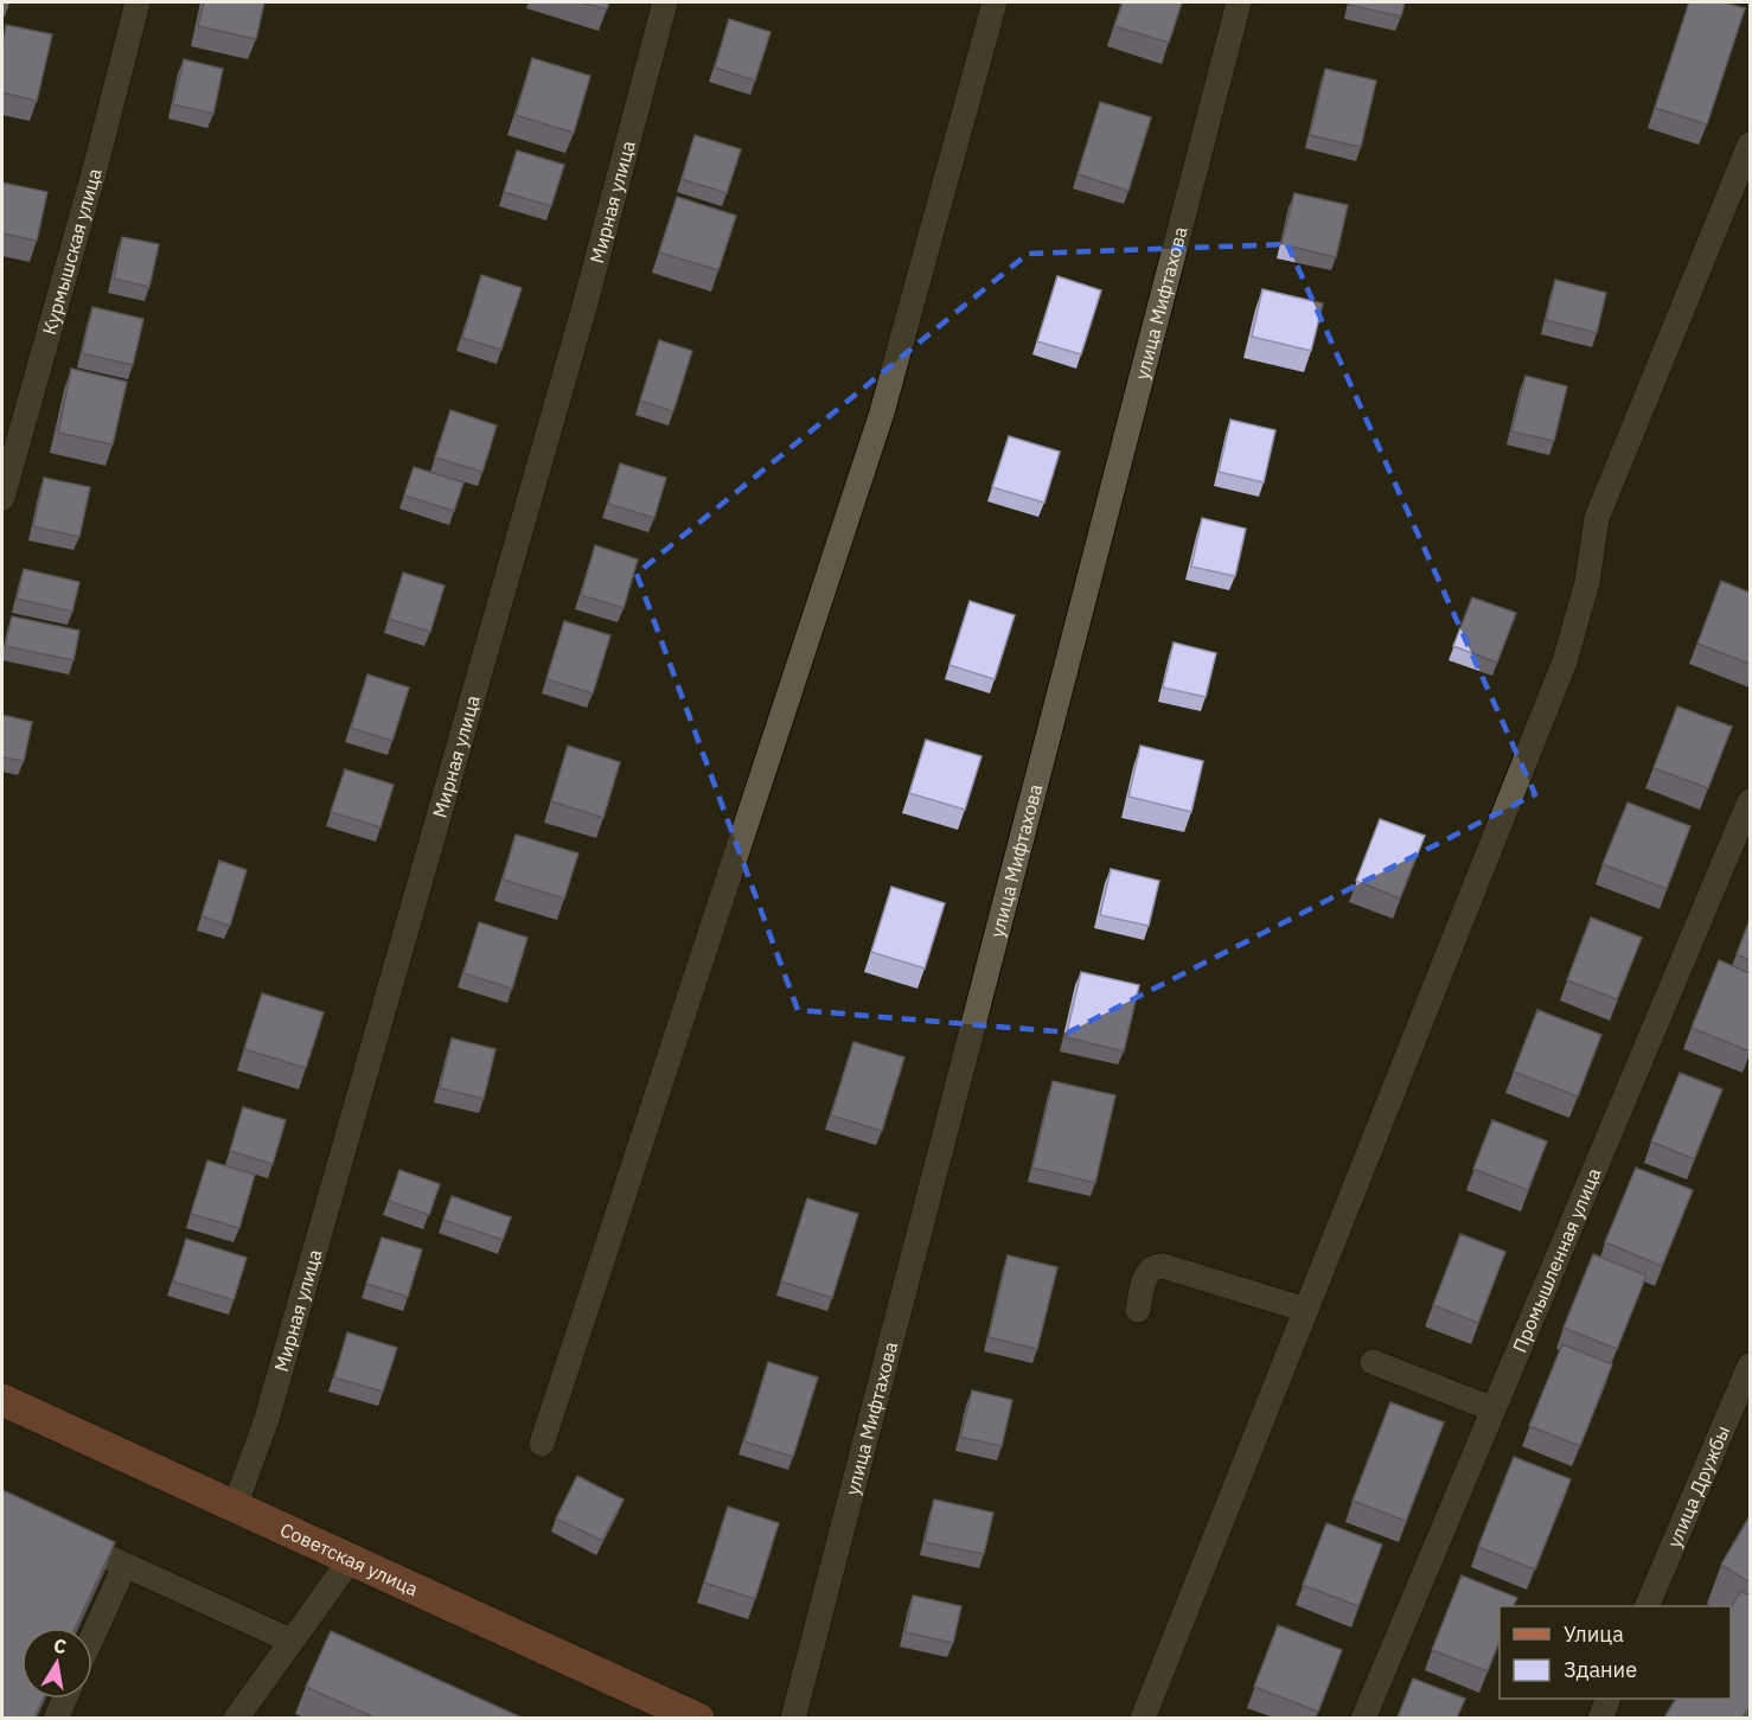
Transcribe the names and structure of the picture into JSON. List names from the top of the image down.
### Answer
{
  "streets": {
    "main road": ["Советская улица"],
    "street": [
      "Мирная улица",
      "Курмышская улица",
      "улица Мифтахова",
      "Промышленная улица",
      "улица Дружбы"
    ]
  },
  "crossings": [
    ["Мирная улица", "Советская улица"]
  ],
  "legend": ["Улица", "Здание"],
  "north": "top"
}
